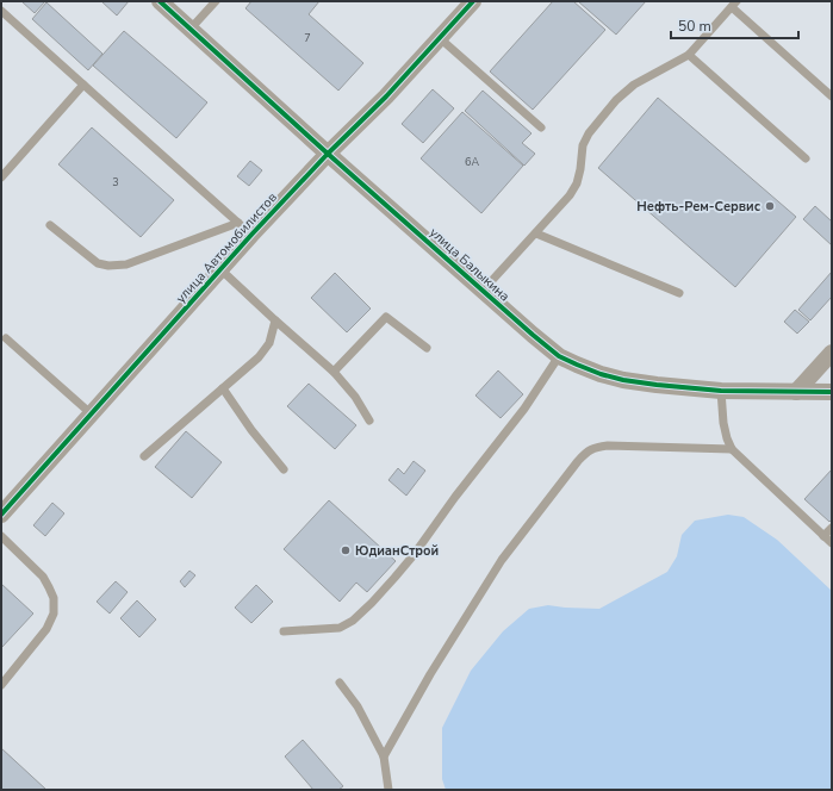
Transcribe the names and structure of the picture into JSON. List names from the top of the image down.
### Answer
{
  "streets": {
    "street": ["улица Автомобилистов", "улица Балыкина"]
  },
  "crossings": [
    ["улица Автомобилистов", "улица Балыкина"]
  ],
  "places": ["Нефть-Рем-Сервис", "ЮдианСтрой"],
  "house_numbers": ["7", "6А", "3"],
  "scale_bar": "50 m"
}
